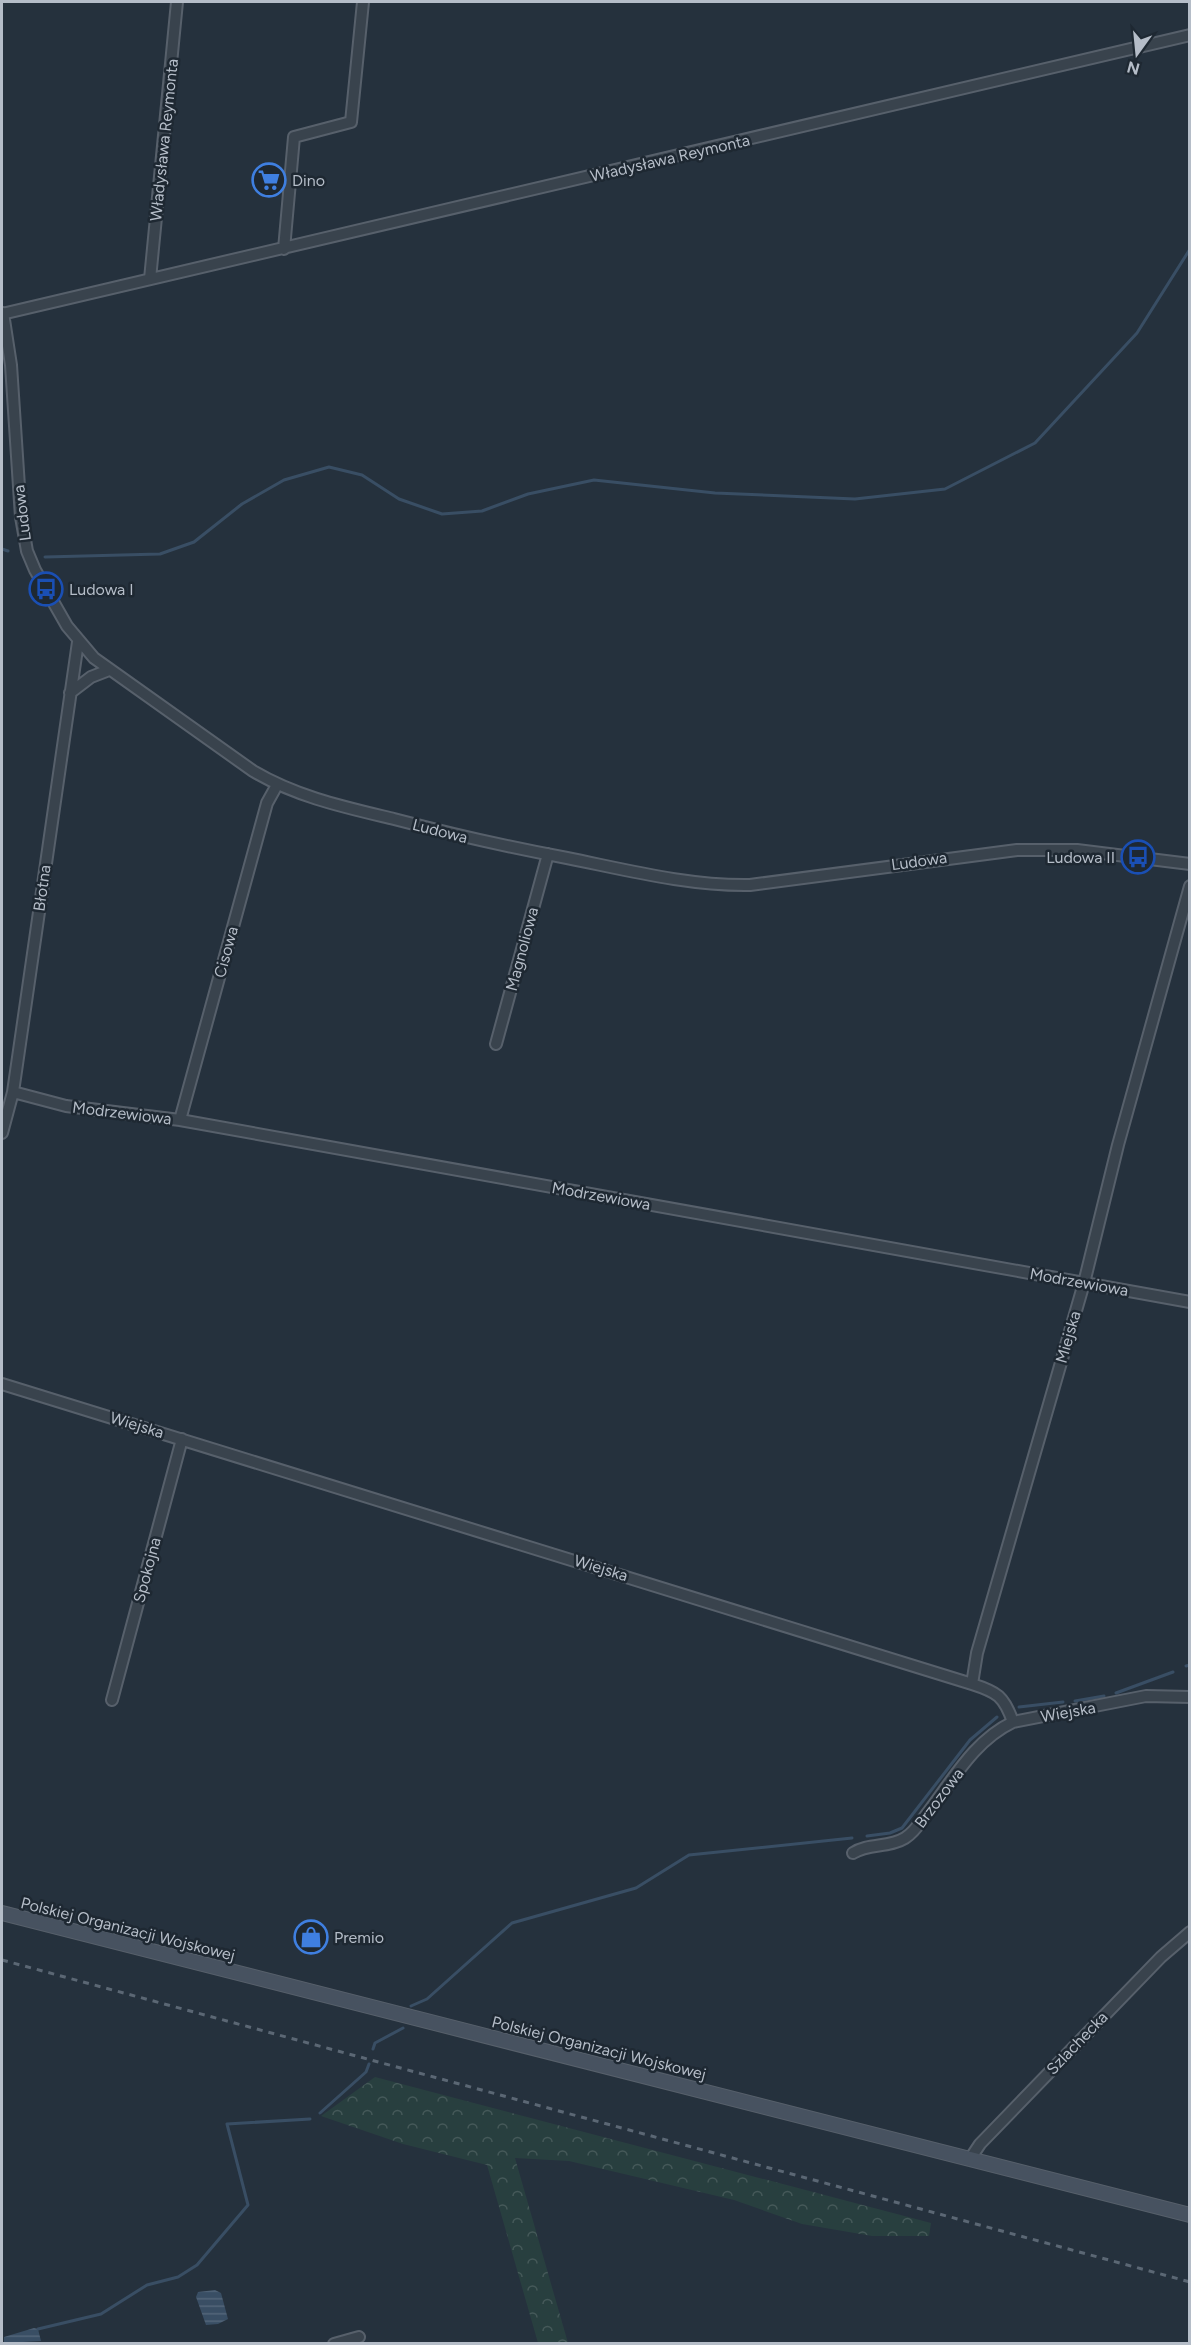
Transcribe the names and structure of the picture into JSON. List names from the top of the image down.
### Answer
{
  "streets": {
    "main road": ["Polskiej Organizacji Wojskowej"],
    "street": [
      "Władysława Reymonta",
      "Ludowa",
      "Błotna",
      "Magnoliowa",
      "Cisowa",
      "Modrzewiowa",
      "Miejska",
      "Wiejska",
      "Spokojna",
      "Brzozowa",
      "Szlachecka"
    ]
  },
  "crossings": [
    ["Władysława Reymonta", "Ludowa"],
    ["Ludowa", "Błotna"],
    ["Ludowa", "Magnoliowa"],
    ["Ludowa", "Cisowa"],
    ["Błotna", "Modrzewiowa"],
    ["Cisowa", "Modrzewiowa"],
    ["Modrzewiowa", "Miejska"],
    ["Miejska", "Wiejska"],
    ["Wiejska", "Spokojna"],
    ["Wiejska", "Brzozowa"],
    ["Polskiej Organizacji Wojskowej", "Szlachecka"]
  ],
  "places": {
    "supermarket": ["Dino"],
    "bus stop": ["Ludowa I", "Ludowa II"],
    "shop": ["Premio"]
  },
  "north": "bottom"
}
